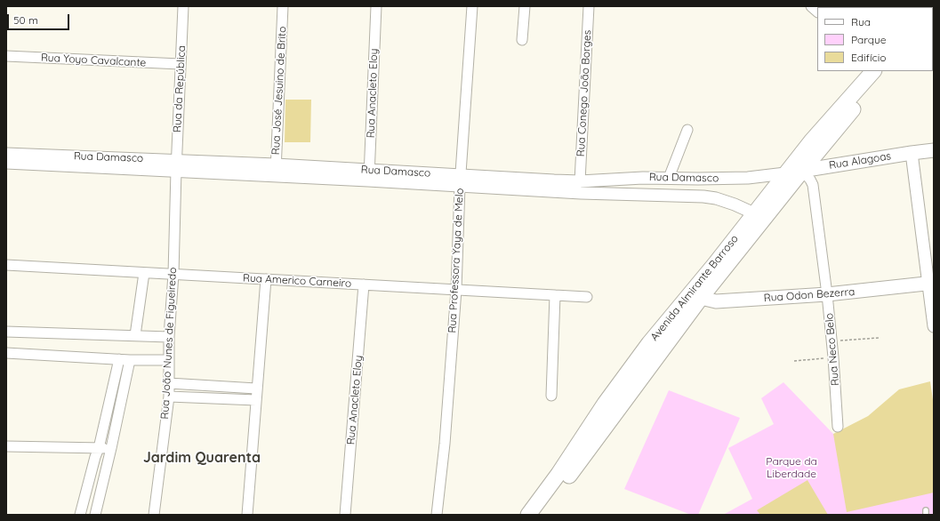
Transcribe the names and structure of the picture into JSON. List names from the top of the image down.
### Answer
{
  "streets": {
    "main road": ["Rua Alagoas", "Avenida Almirante Barroso", "Rua Odon Bezerra"],
    "street": [
      "Rua Yoyo Cavalcante",
      "Rua da República",
      "Rua José Jesuino de Brito",
      "Rua Anacleto Eloy",
      "Rua Conego João Borges",
      "Rua Damasco",
      "Rua Professora Yaya de Melo",
      "Rua Americo Carneiro",
      "Rua João Nunes de Figueiredo",
      "Rua Neco Belo"
    ]
  },
  "crossings": [
    ["Rua Yoyo Cavalcante", "Rua da República"],
    ["Rua da República", "Rua Damasco"],
    ["Rua da República", "Rua João Nunes de Figueiredo"],
    ["Rua José Jesuino de Brito", "Rua Damasco"],
    ["Rua Anacleto Eloy", "Rua Damasco"],
    ["Rua Anacleto Eloy", "Rua Americo Carneiro"],
    ["Rua Conego João Borges", "Rua Damasco"],
    ["Rua Damasco", "Rua Alagoas"],
    ["Rua Damasco", "Rua Professora Yaya de Melo"],
    ["Rua Damasco", "Avenida Almirante Barroso"],
    ["Rua Damasco", "Rua João Nunes de Figueiredo"],
    ["Rua Alagoas", "Avenida Almirante Barroso"],
    ["Rua Alagoas", "Rua Neco Belo"],
    ["Rua Professora Yaya de Melo", "Rua Americo Carneiro"],
    ["Rua Americo Carneiro", "Rua João Nunes de Figueiredo"],
    ["Avenida Almirante Barroso", "Rua Odon Bezerra"],
    ["Avenida Almirante Barroso", "Rua Neco Belo"],
    ["Rua Odon Bezerra", "Rua Neco Belo"]
  ],
  "districts": ["Jardim Quarenta"],
  "parks": ["Parque da Liberdade"],
  "legend": ["Rua", "Parque", "Edifício"],
  "scale_bar": "50 m"
}
